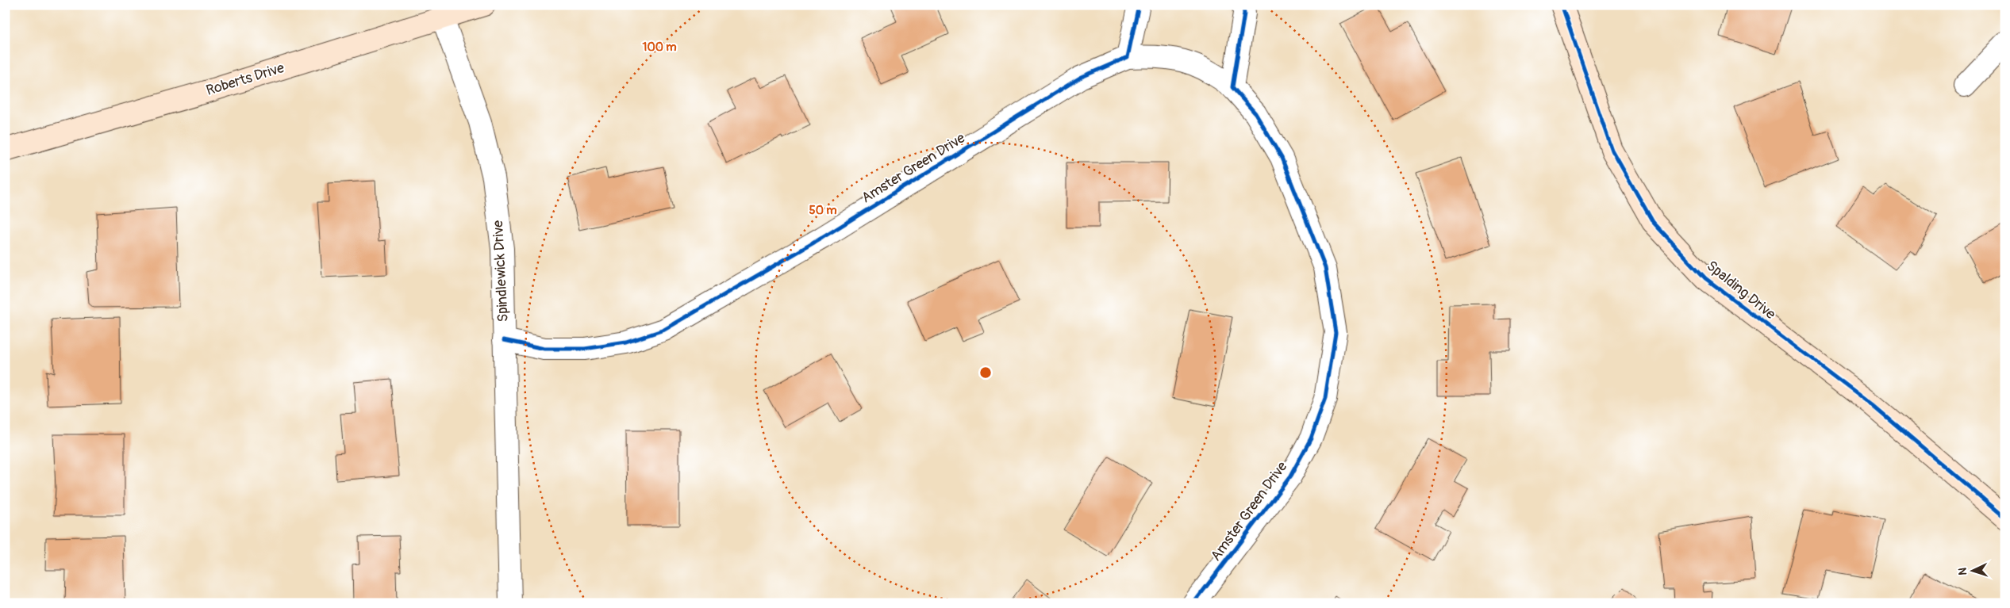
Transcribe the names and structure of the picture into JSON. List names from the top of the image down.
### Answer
{
  "streets": {
    "street": [
      "Roberts Drive",
      "Amster Green Drive",
      "Spindlewick Drive",
      "Spalding Drive"
    ]
  },
  "crossings": [
    ["Roberts Drive", "Spindlewick Drive"],
    ["Amster Green Drive", "Spindlewick Drive"]
  ],
  "north": "left",
  "rings": ["100 m", "50 m"]
}
